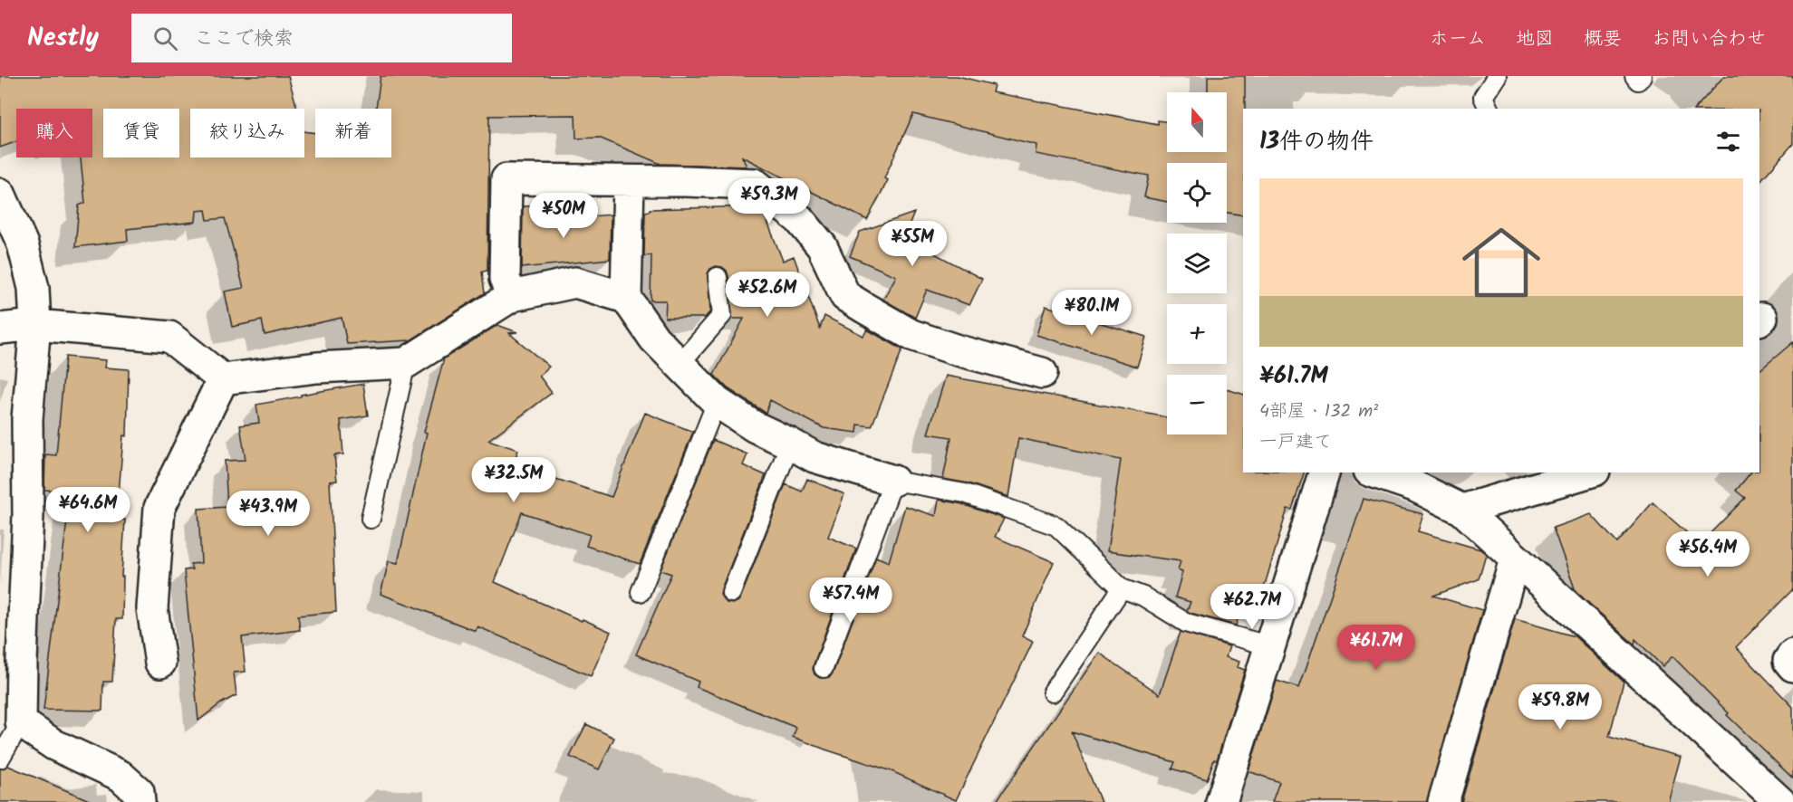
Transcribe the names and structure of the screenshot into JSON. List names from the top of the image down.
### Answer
{
  "north": "top",
  "page": {
    "header": "Nestly",
    "search": "ここで検索",
    "nav": [
      "ホーム",
      "地図",
      "概要",
      "お問い合わせ"
    ],
    "map_buttons": ["+", "−"],
    "chip": [
      "購入",
      "賃貸",
      "絞り込み",
      "新着"
    ],
    "heading": "13件の物件",
    "list": [
      {
        "name": "¥61.7M",
        "note": "4部屋 · 132 m² · 一戸建て"
      }
    ],
    "price": [
      "¥59.3M",
      "¥50M",
      "¥55M",
      "¥52.6M",
      "¥80.1M",
      "¥32.5M",
      "¥64.6M",
      "¥43.9M",
      "¥56.4M",
      "¥57.4M",
      "¥62.7M",
      "¥61.7M",
      "¥59.8M"
    ]
  }
}
